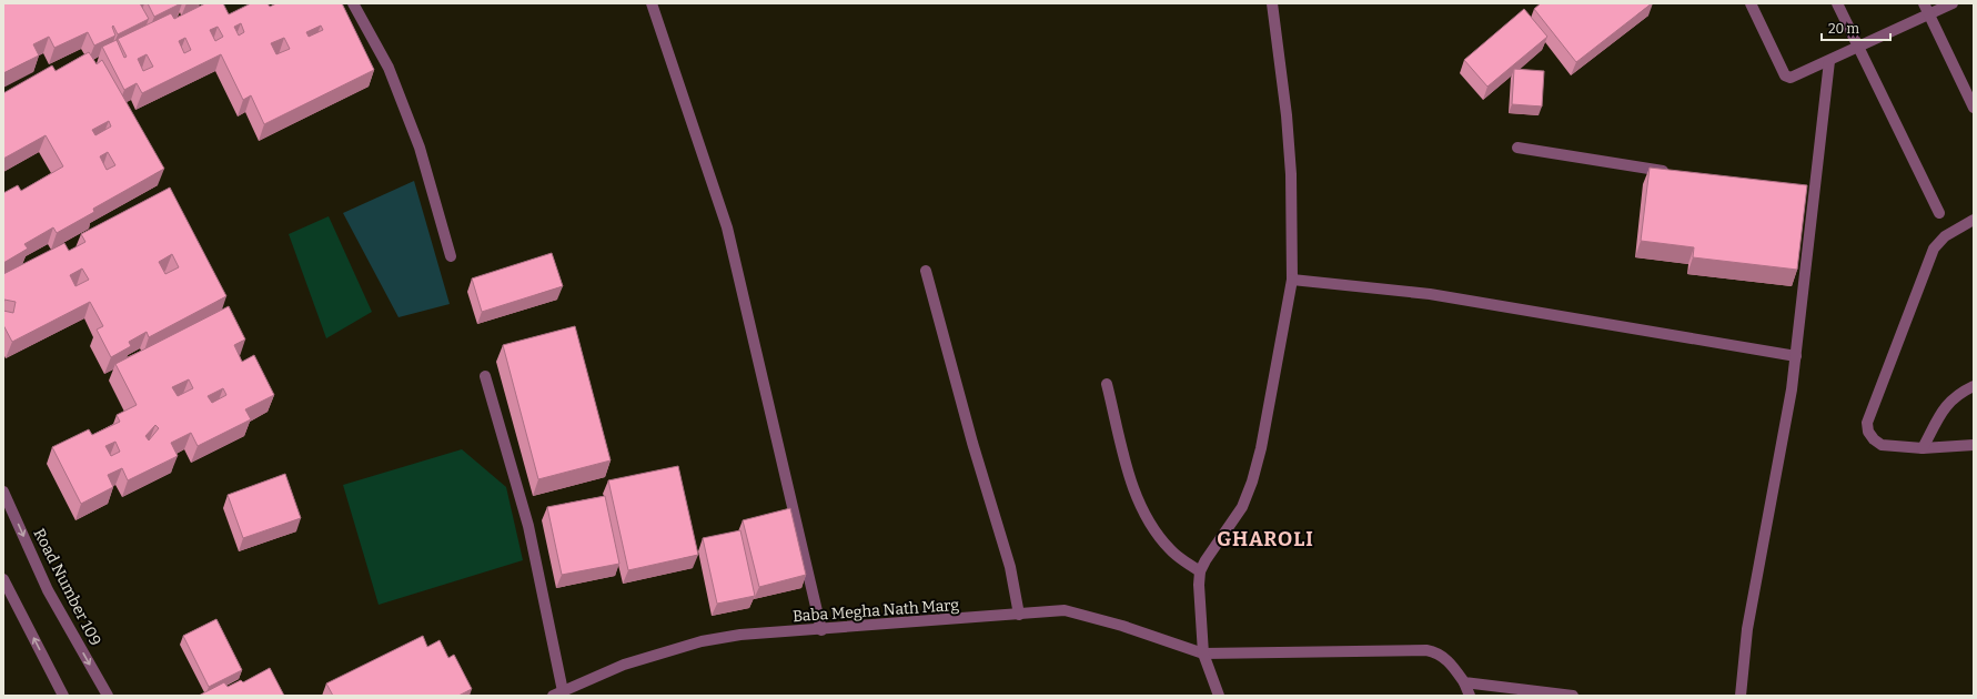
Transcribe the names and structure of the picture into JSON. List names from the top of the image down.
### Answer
{
  "streets": {
    "street": ["Road Number 109", "Baba Megha Nath Marg"]
  },
  "districts": ["GHAROLI"],
  "scale_bar": "20 m"
}
